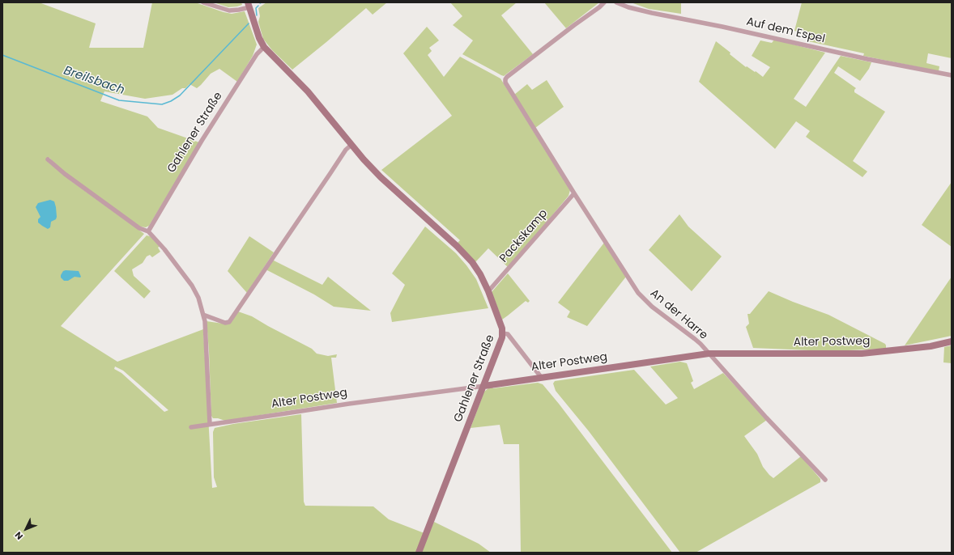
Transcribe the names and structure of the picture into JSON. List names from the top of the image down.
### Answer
{
  "streets": {
    "main road": ["Gahlener Straße", "Alter Postweg"],
    "street": ["Auf dem Espel", "Packskamp", "An der Harre"]
  },
  "crossings": [
    ["Gahlener Straße", "Packskamp"],
    ["Gahlener Straße", "Alter Postweg"],
    ["Packskamp", "An der Harre"],
    ["An der Harre", "Alter Postweg"]
  ],
  "water": ["Breilsbach"],
  "north": "bottom left"
}
